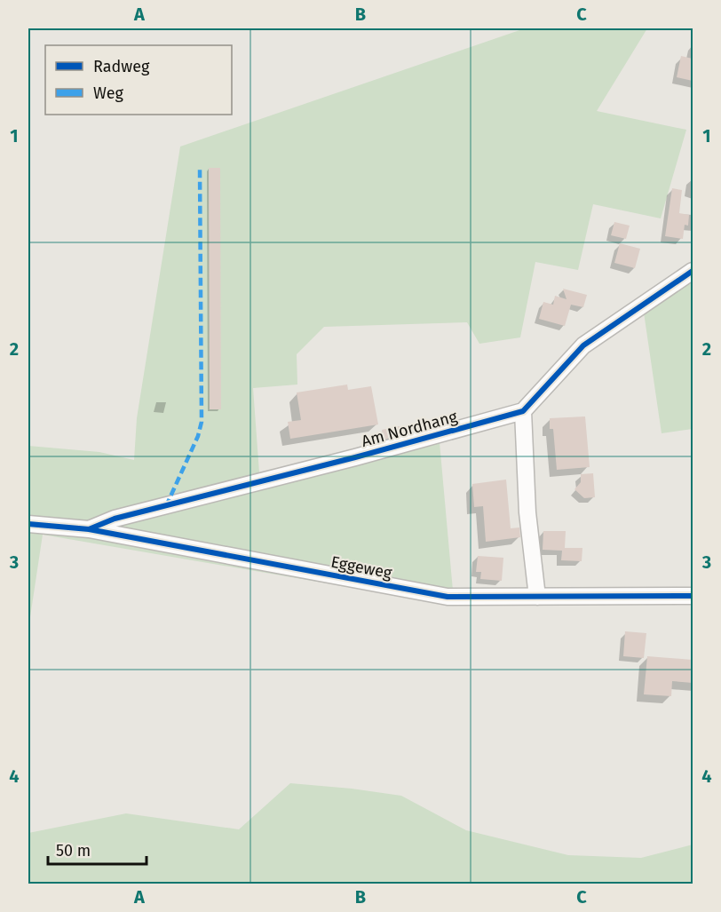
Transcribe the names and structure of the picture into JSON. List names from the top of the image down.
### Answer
{
  "streets": {
    "street": ["Am Nordhang", "Eggeweg"]
  },
  "crossings": [
    ["Am Nordhang", "Eggeweg"]
  ],
  "legend": ["Radweg", "Weg"],
  "scale_bar": "50 m",
  "grid": {
    "columns": ["A", "B", "C"],
    "rows": [
      "1",
      "2",
      "3",
      "4"
    ]
  }
}
